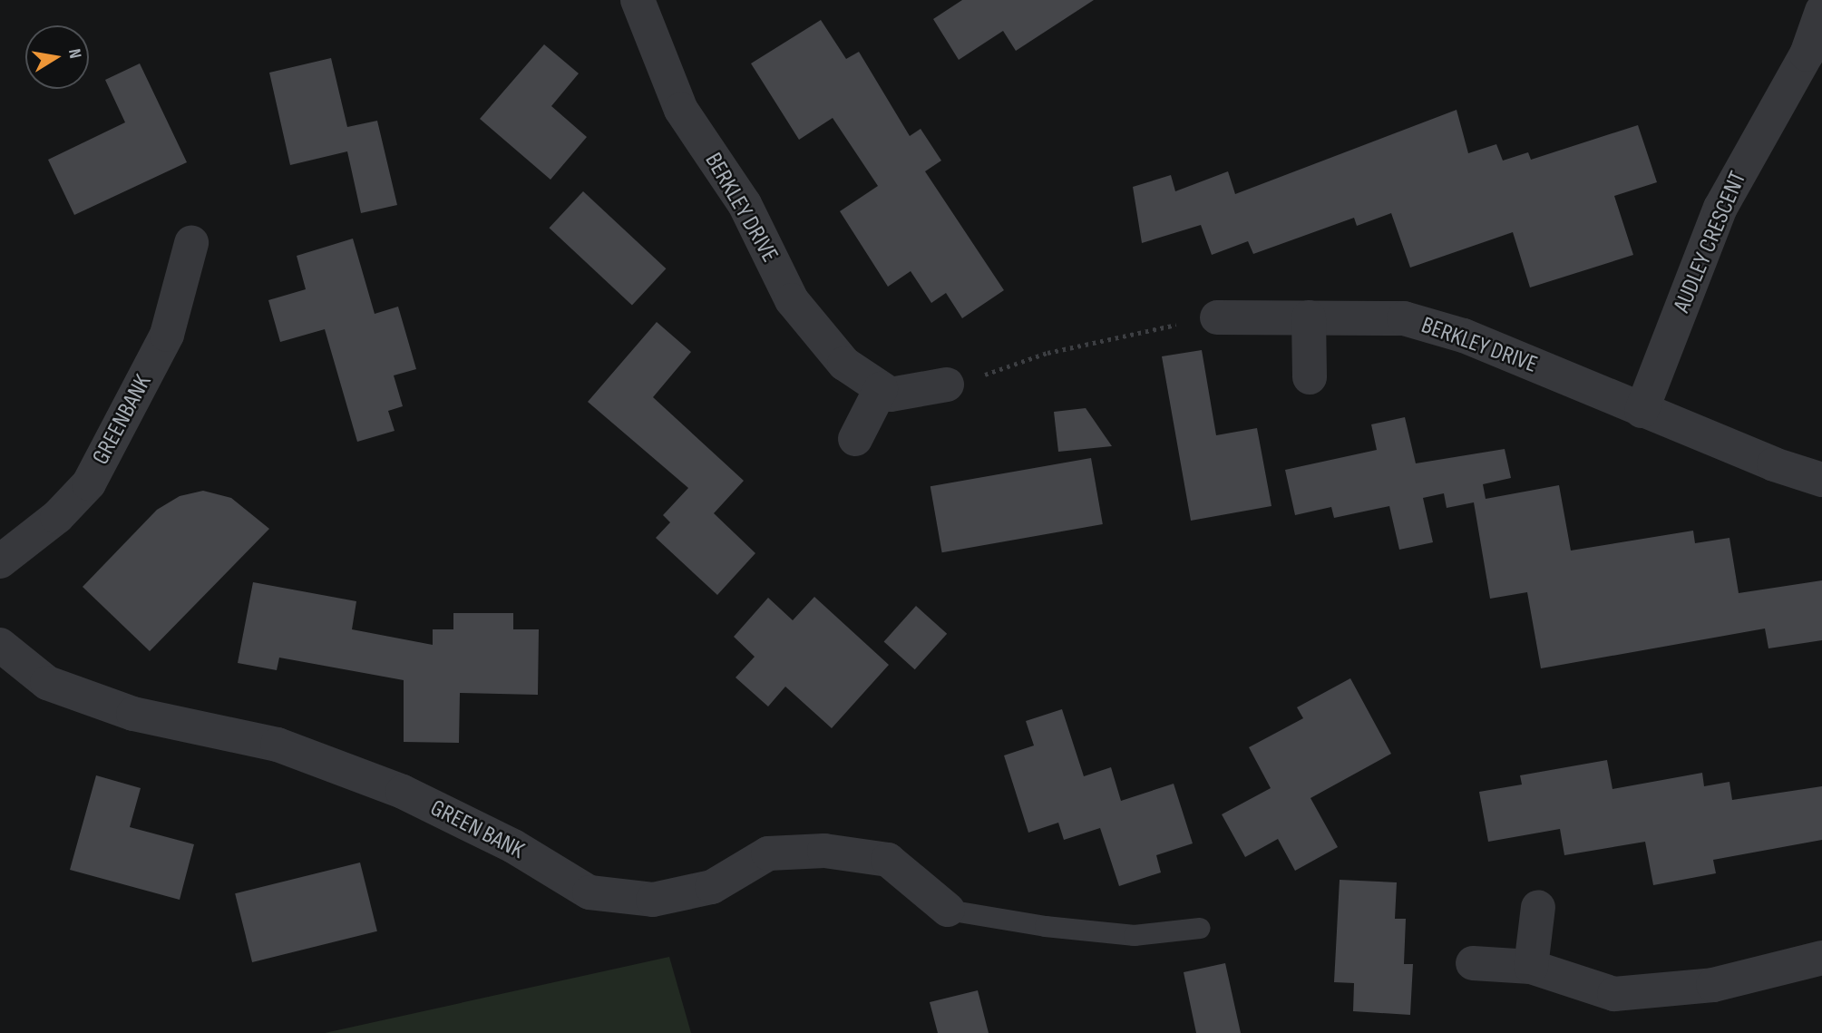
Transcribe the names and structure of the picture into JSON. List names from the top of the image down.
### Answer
{
  "streets": {
    "street": [
      "BERKLEY DRIVE",
      "AUDLEY CRESCENT",
      "GREENBANK",
      "GREEN BANK"
    ]
  },
  "crossings": [
    ["BERKLEY DRIVE", "AUDLEY CRESCENT"]
  ],
  "north": "right"
}
